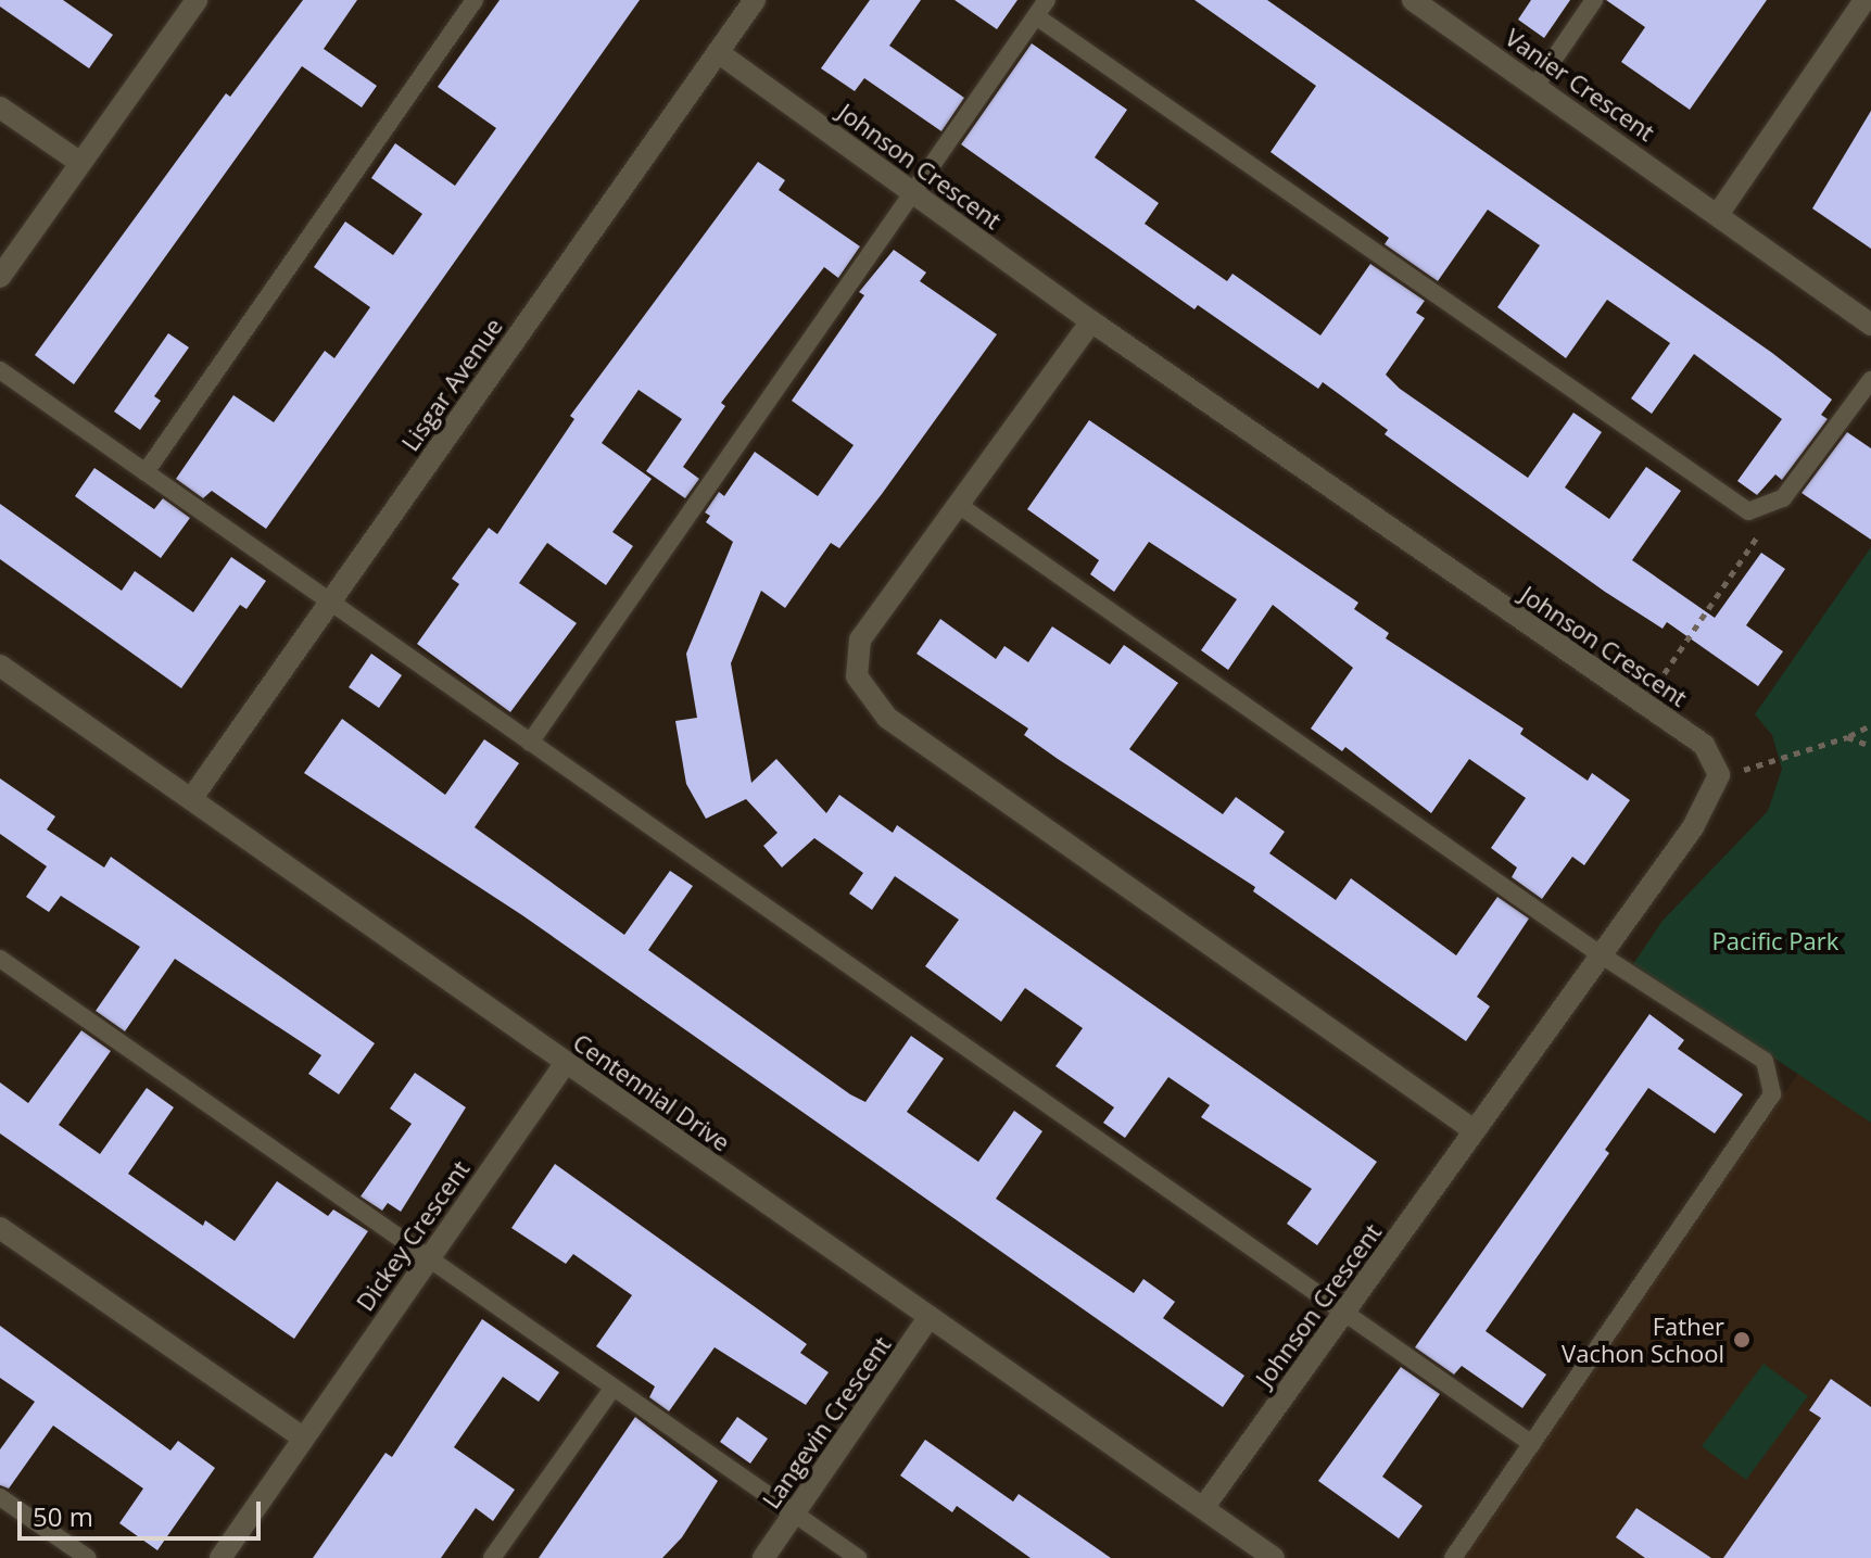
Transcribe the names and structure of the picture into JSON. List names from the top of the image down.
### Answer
{
  "streets": {
    "street": [
      "Vanier Crescent",
      "Johnson Crescent",
      "Lisgar Avenue",
      "Centennial Drive",
      "Dickey Crescent",
      "Langevin Crescent"
    ]
  },
  "crossings": [
    ["Johnson Crescent", "Lisgar Avenue"],
    ["Johnson Crescent", "Centennial Drive"],
    ["Lisgar Avenue", "Centennial Drive"],
    ["Centennial Drive", "Dickey Crescent"],
    ["Centennial Drive", "Langevin Crescent"]
  ],
  "parks": ["Pacific Park"],
  "places": ["Father Vachon School"],
  "scale_bar": "50 m"
}
